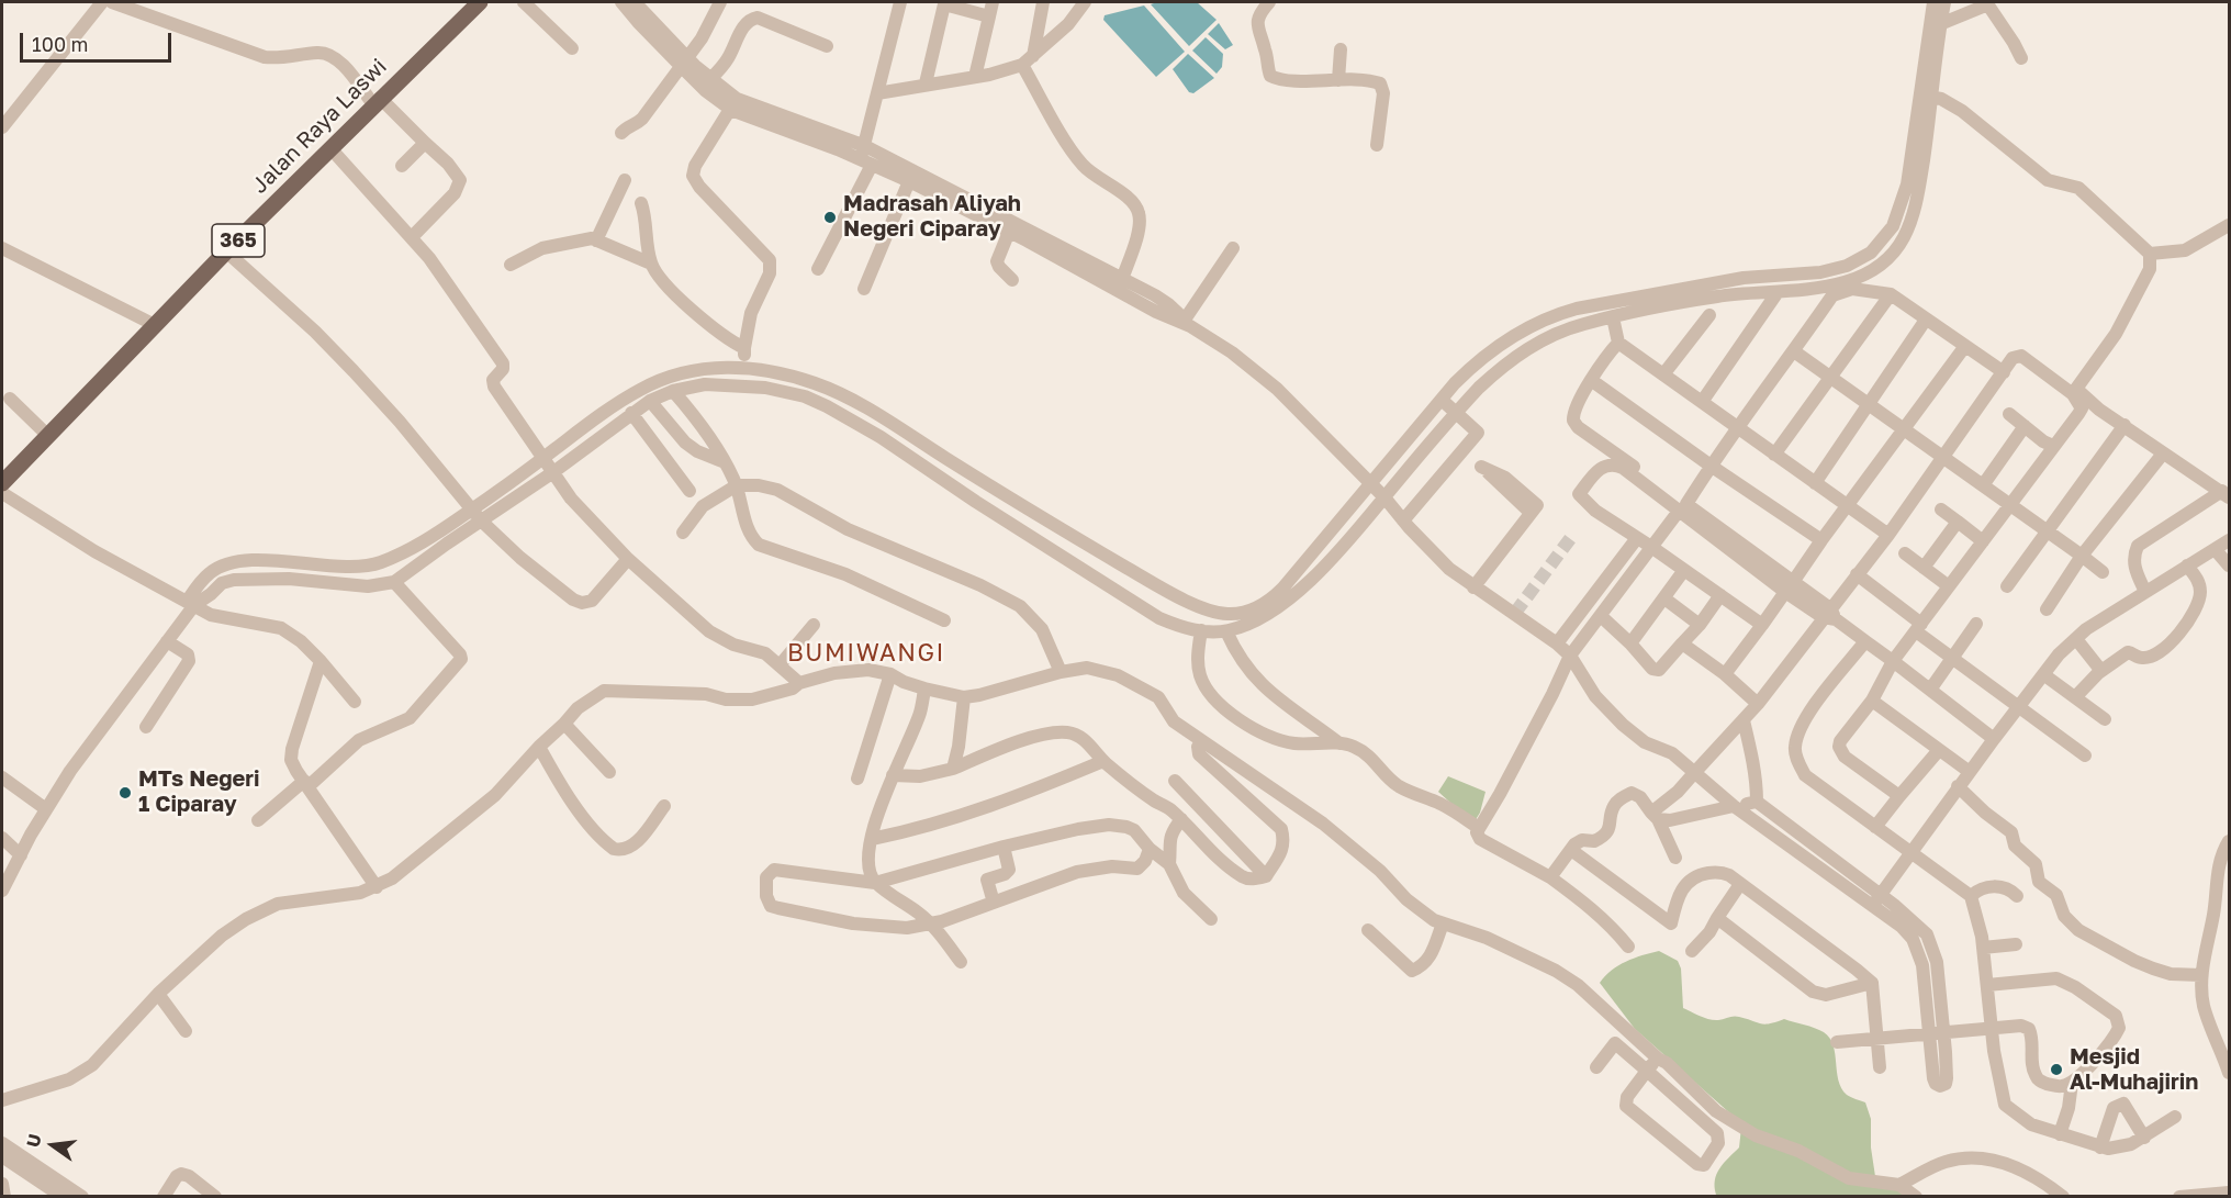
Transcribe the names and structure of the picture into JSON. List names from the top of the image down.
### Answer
{
  "streets": {
    "main road": ["Jalan Raya Laswi", "365"]
  },
  "districts": ["BUMIWANGI"],
  "places": ["Madrasah Aliyah Negeri Ciparay", "MTs Negeri 1 Ciparay", "Mesjid Al-Muhajirin"],
  "scale_bar": "100 m",
  "north": "left"
}
